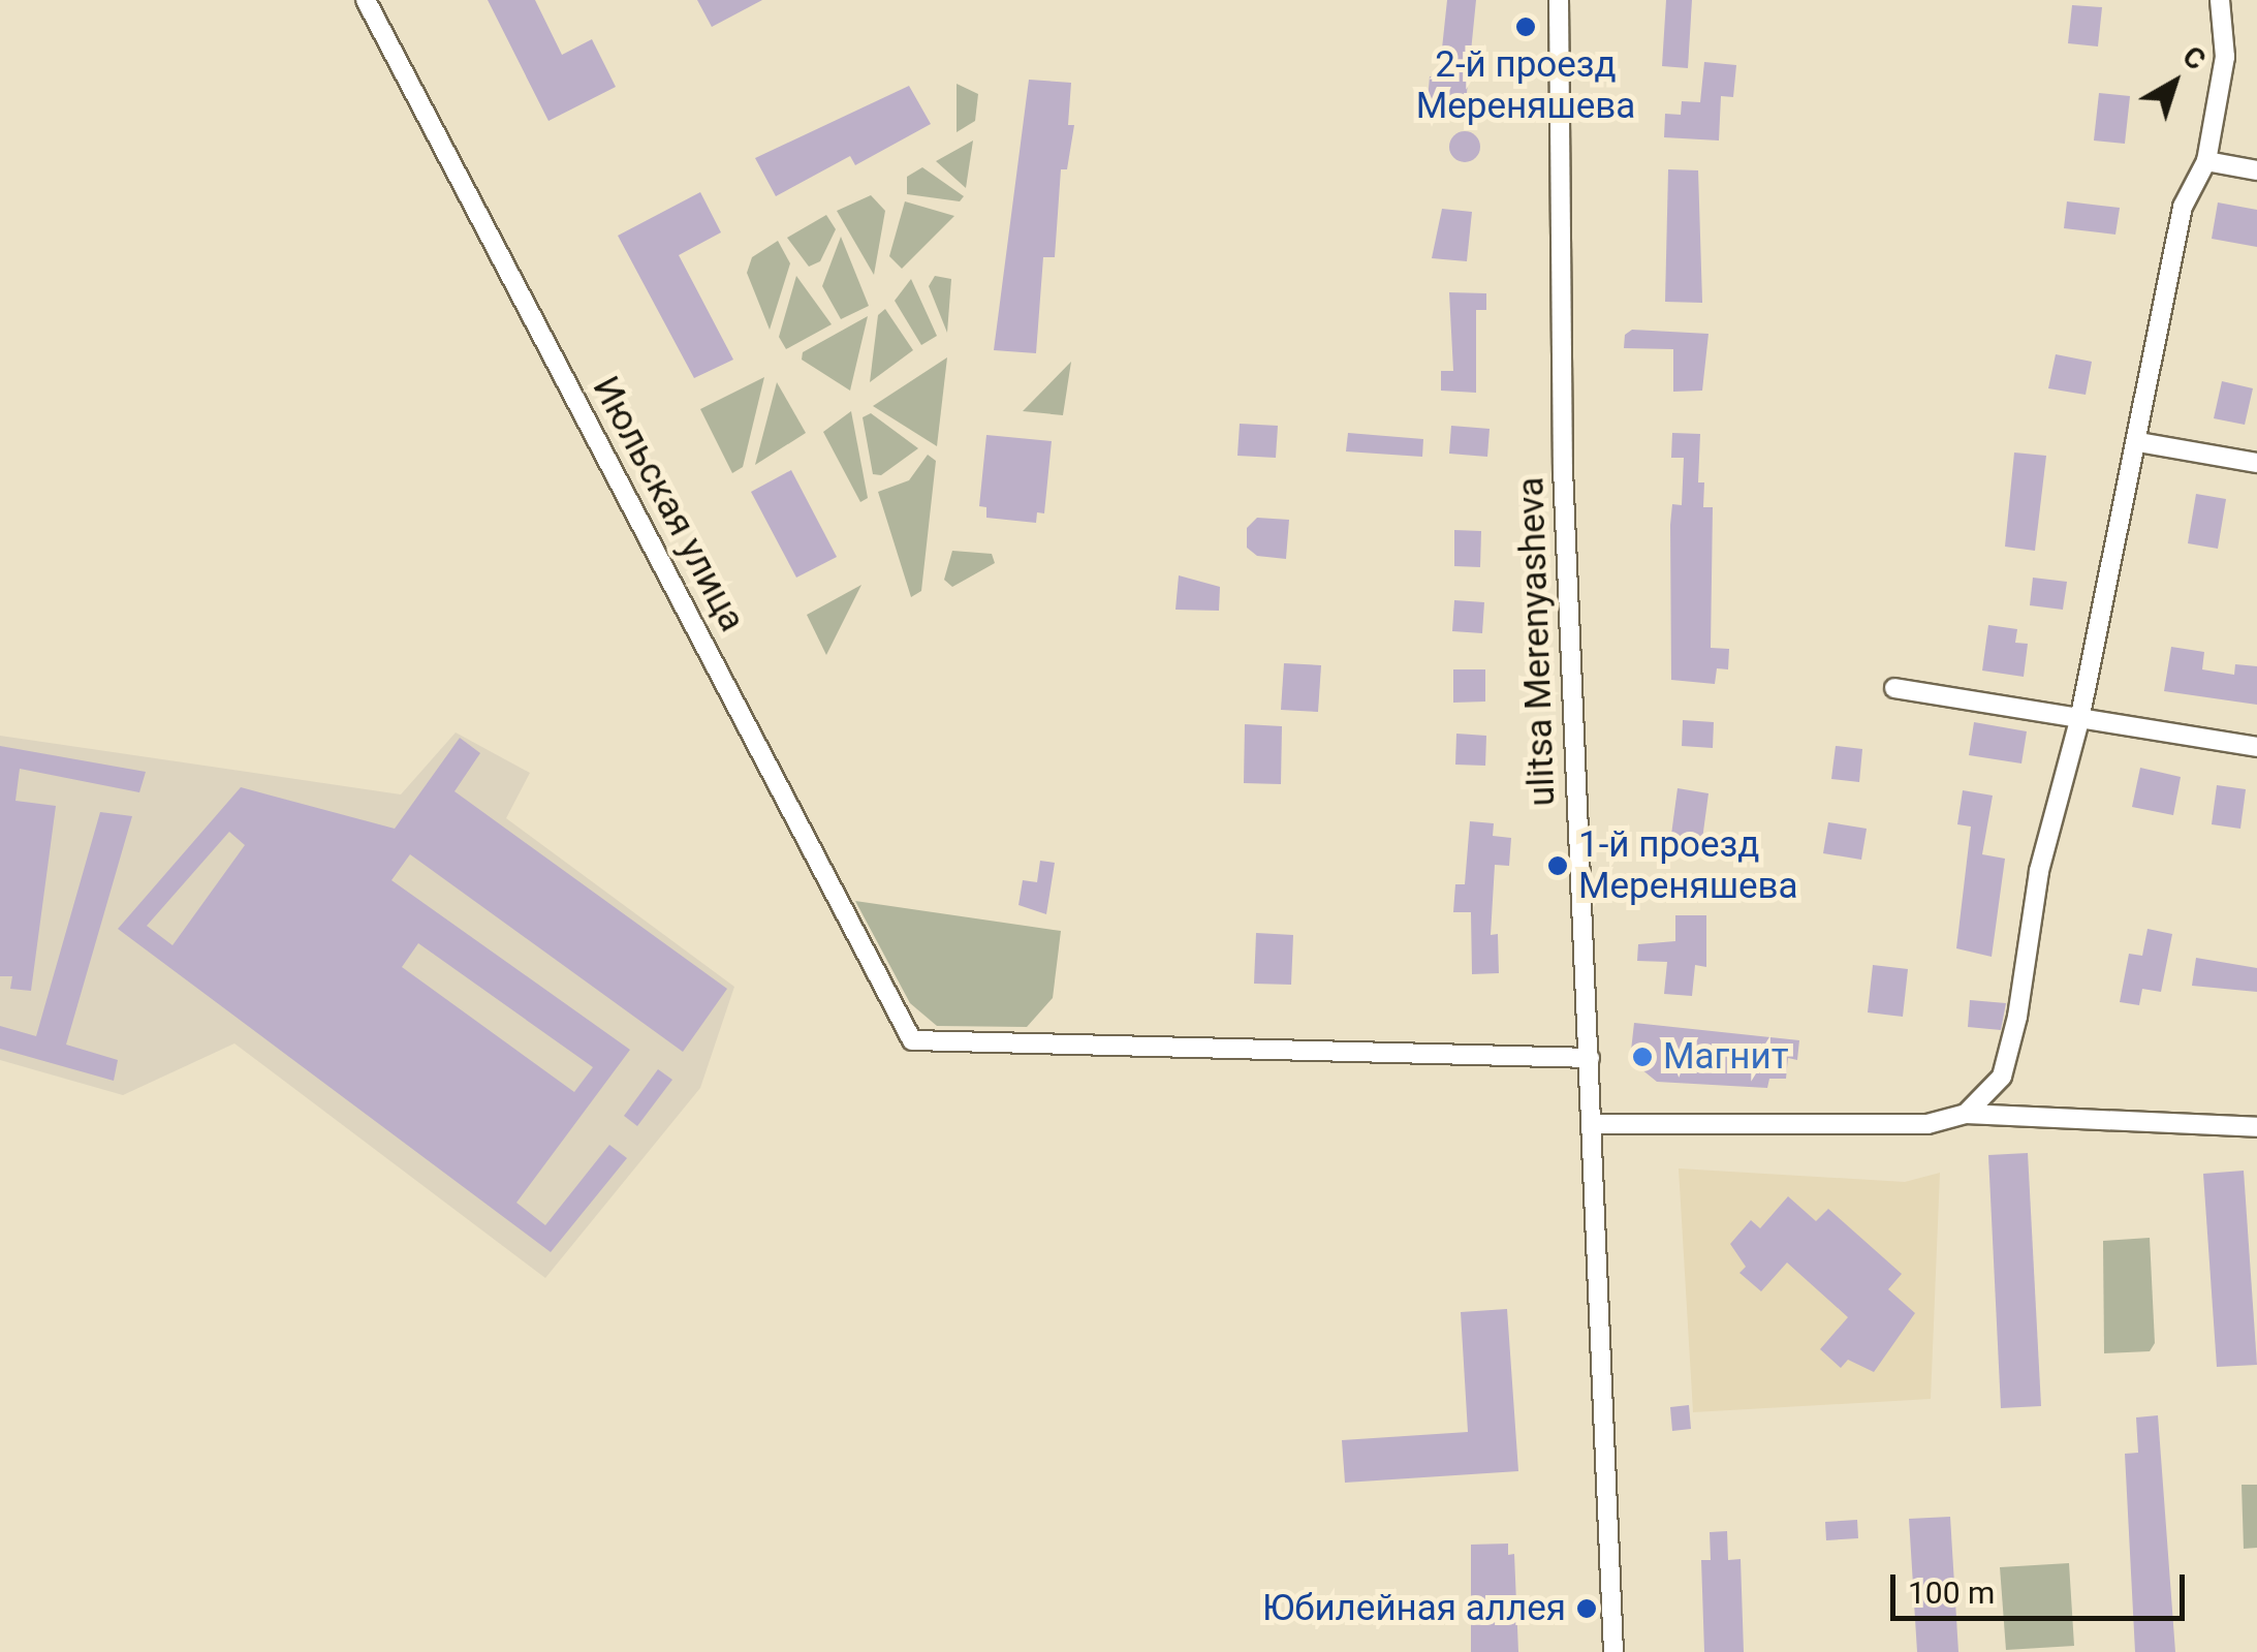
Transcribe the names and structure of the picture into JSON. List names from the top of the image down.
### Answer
{
  "streets": {
    "street": ["Июльская улица", "ulitsa Merenyasheva"]
  },
  "crossings": [
    ["Июльская улица", "ulitsa Merenyasheva"]
  ],
  "places": [
    "2-й проезд Мереняшева",
    "1-й проезд Мереняшева",
    "Магнит",
    "Юбилейная аллея"
  ],
  "scale_bar": "100 m",
  "north": "top right"
}
